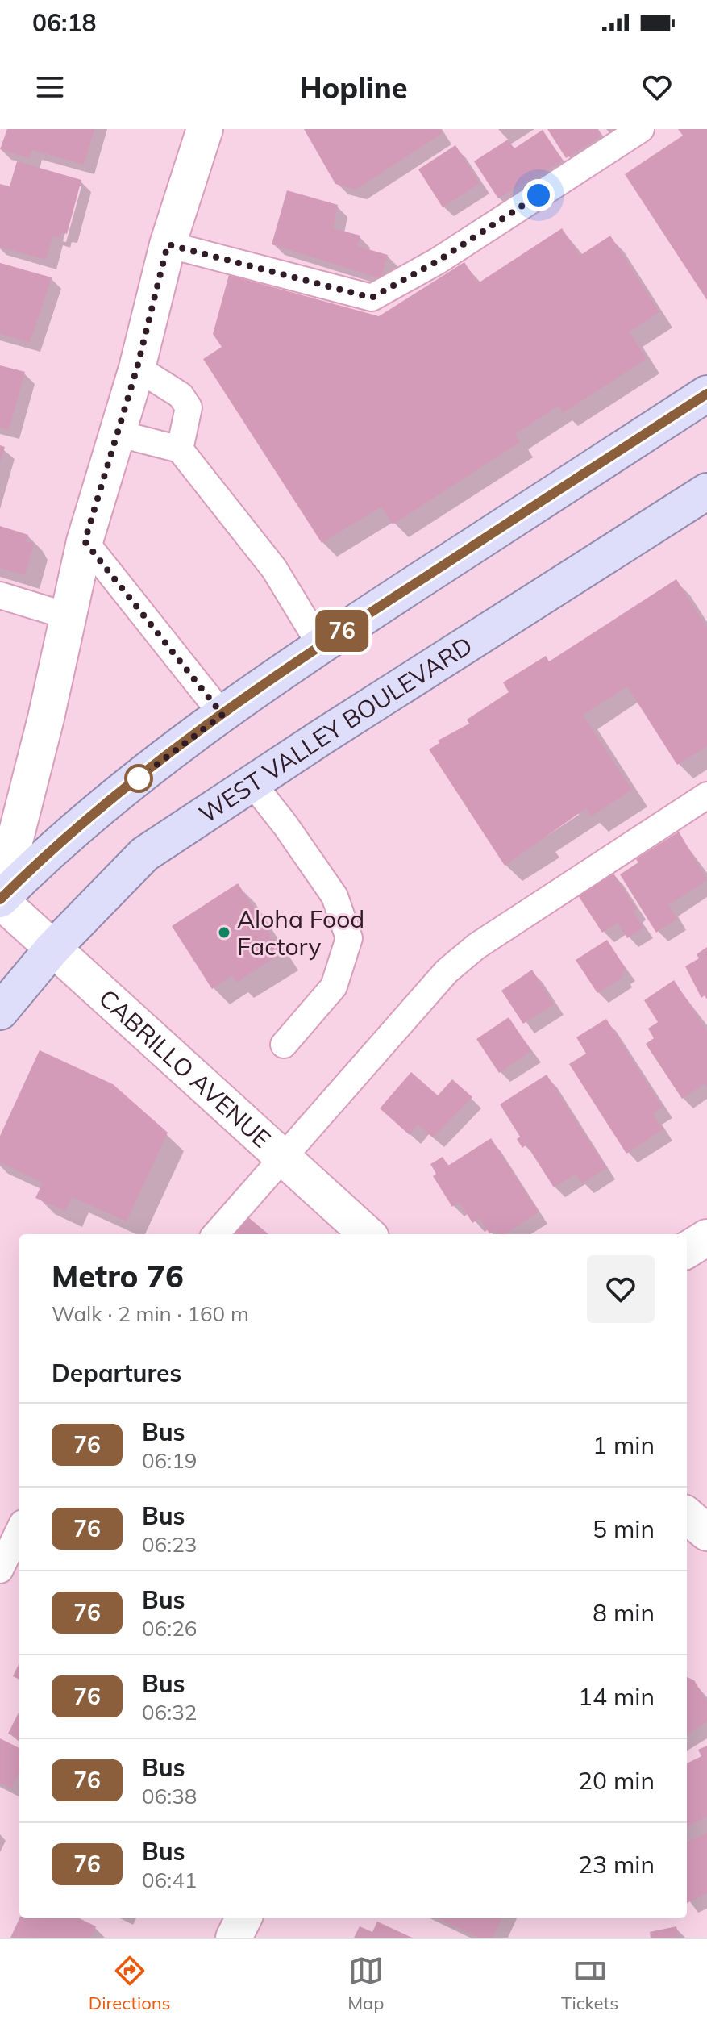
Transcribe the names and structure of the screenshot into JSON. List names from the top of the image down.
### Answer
{
  "streets": {
    "main road": ["WEST VALLEY BOULEVARD"],
    "street": ["CABRILLO AVENUE"]
  },
  "crossings": [
    ["WEST VALLEY BOULEVARD", "CABRILLO AVENUE"]
  ],
  "places": ["Aloha Food Factory"],
  "lines": ["bus line 76"],
  "page": {
    "status": "06:18",
    "header": "Hopline",
    "on_map": "76",
    "heading": [
      ["Metro 76", "Walk · 2 min · 160 m"],
      "Departures"
    ],
    "list": [
      {
        "mark": "76",
        "name": "Bus",
        "note": "06:19",
        "value": "1 min"
      },
      {
        "mark": "76",
        "name": "Bus",
        "note": "06:23",
        "value": "5 min"
      },
      {
        "mark": "76",
        "name": "Bus",
        "note": "06:26",
        "value": "8 min"
      },
      {
        "mark": "76",
        "name": "Bus",
        "note": "06:32",
        "value": "14 min"
      },
      {
        "mark": "76",
        "name": "Bus",
        "note": "06:38",
        "value": "20 min"
      },
      {
        "mark": "76",
        "name": "Bus",
        "note": "06:41",
        "value": "23 min"
      }
    ],
    "tabs": ["Directions", "Map", "Tickets"]
  }
}
